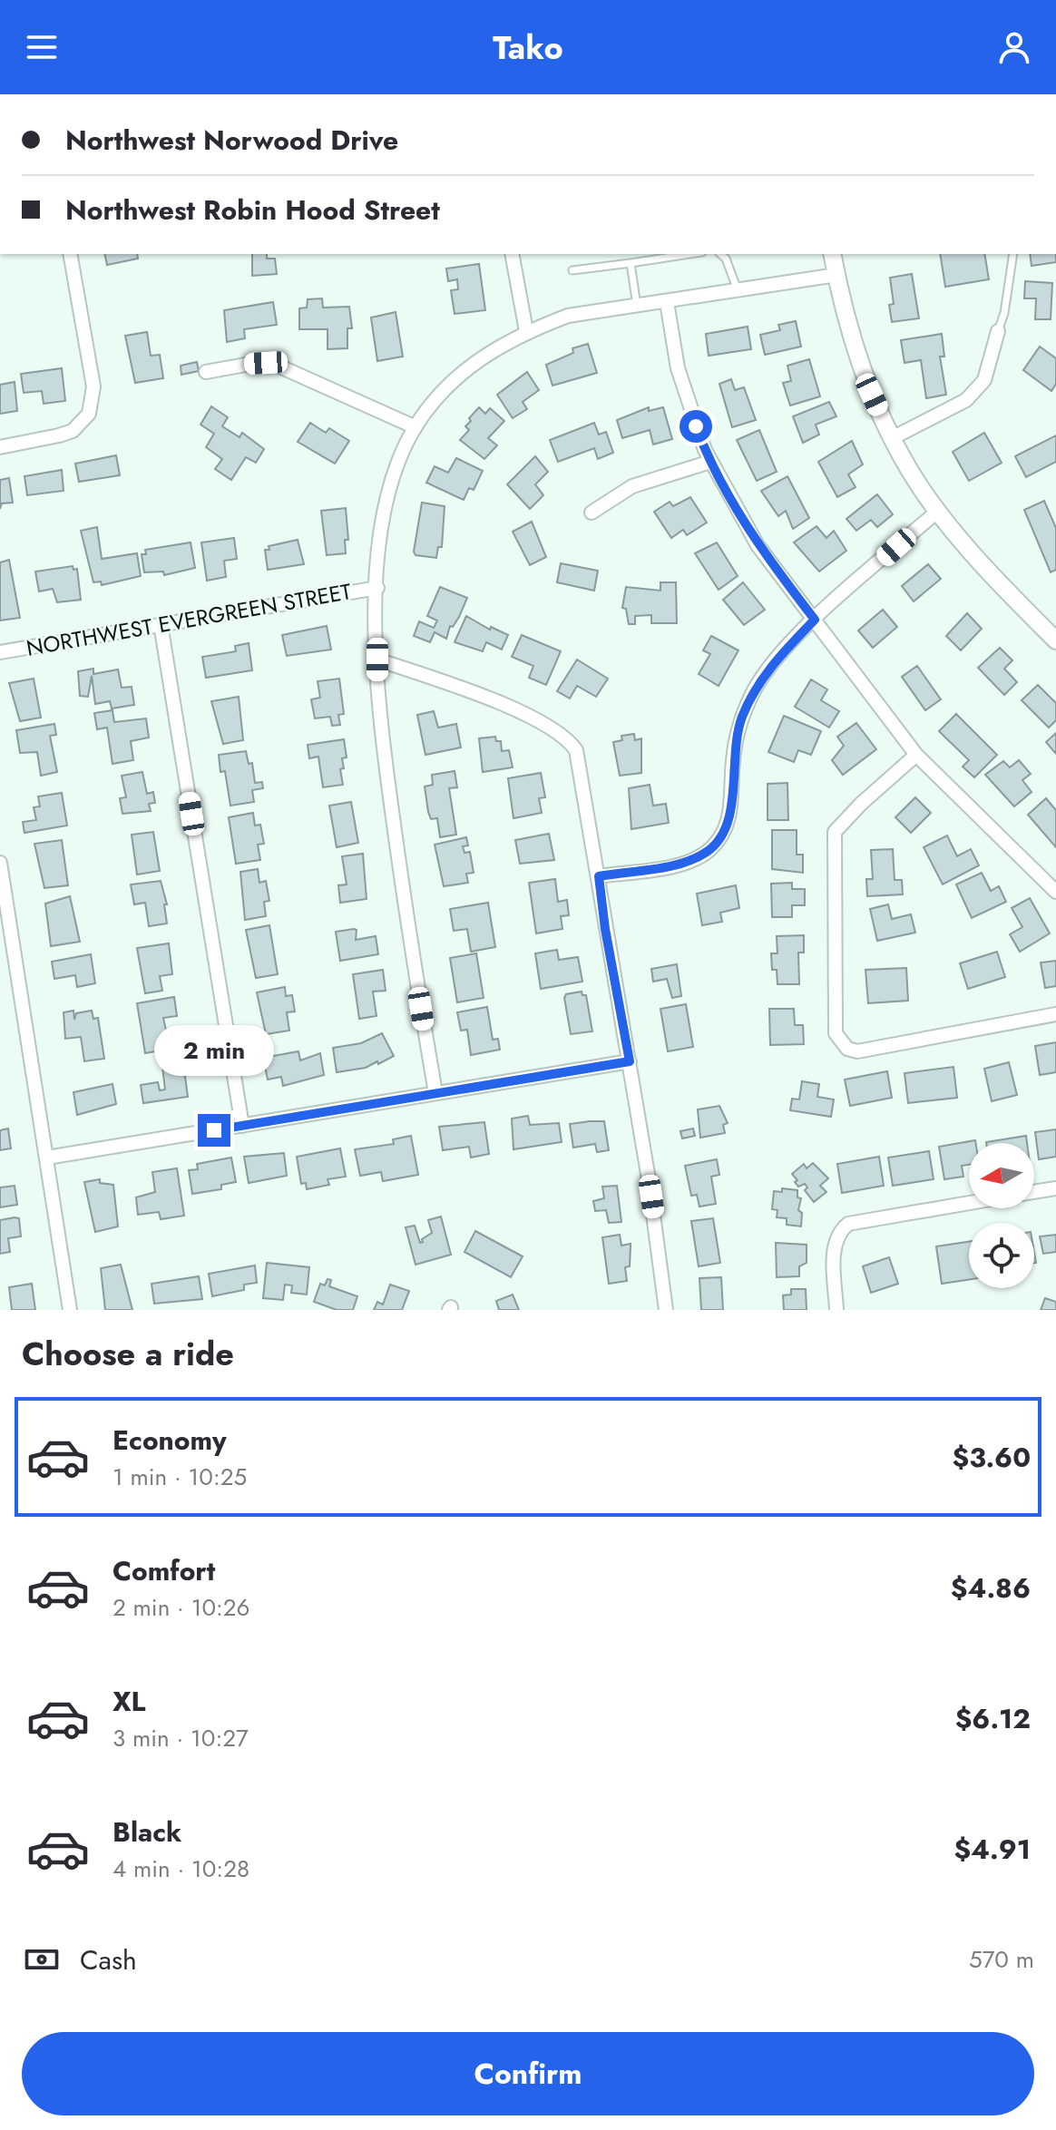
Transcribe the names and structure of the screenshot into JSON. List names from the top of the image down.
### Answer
{
  "streets": {
    "street": ["NORTHWEST EVERGREEN STREET"]
  },
  "north": "left",
  "page": {
    "header": "Tako",
    "banner": ["Northwest Norwood Drive", "Northwest Robin Hood Street"],
    "bubble": "2 min",
    "heading": "Choose a ride",
    "list": [
      {
        "name": "Economy",
        "note": "1 min · 10:25",
        "value": "$3.60"
      },
      {
        "name": "Comfort",
        "note": "2 min · 10:26",
        "value": "$4.86"
      },
      {
        "name": "XL",
        "note": "3 min · 10:27",
        "value": "$6.12"
      },
      {
        "name": "Black",
        "note": "4 min · 10:28",
        "value": "$4.91"
      }
    ],
    "pay": ["Cash", "570 m"],
    "buttons": "Confirm"
  }
}
